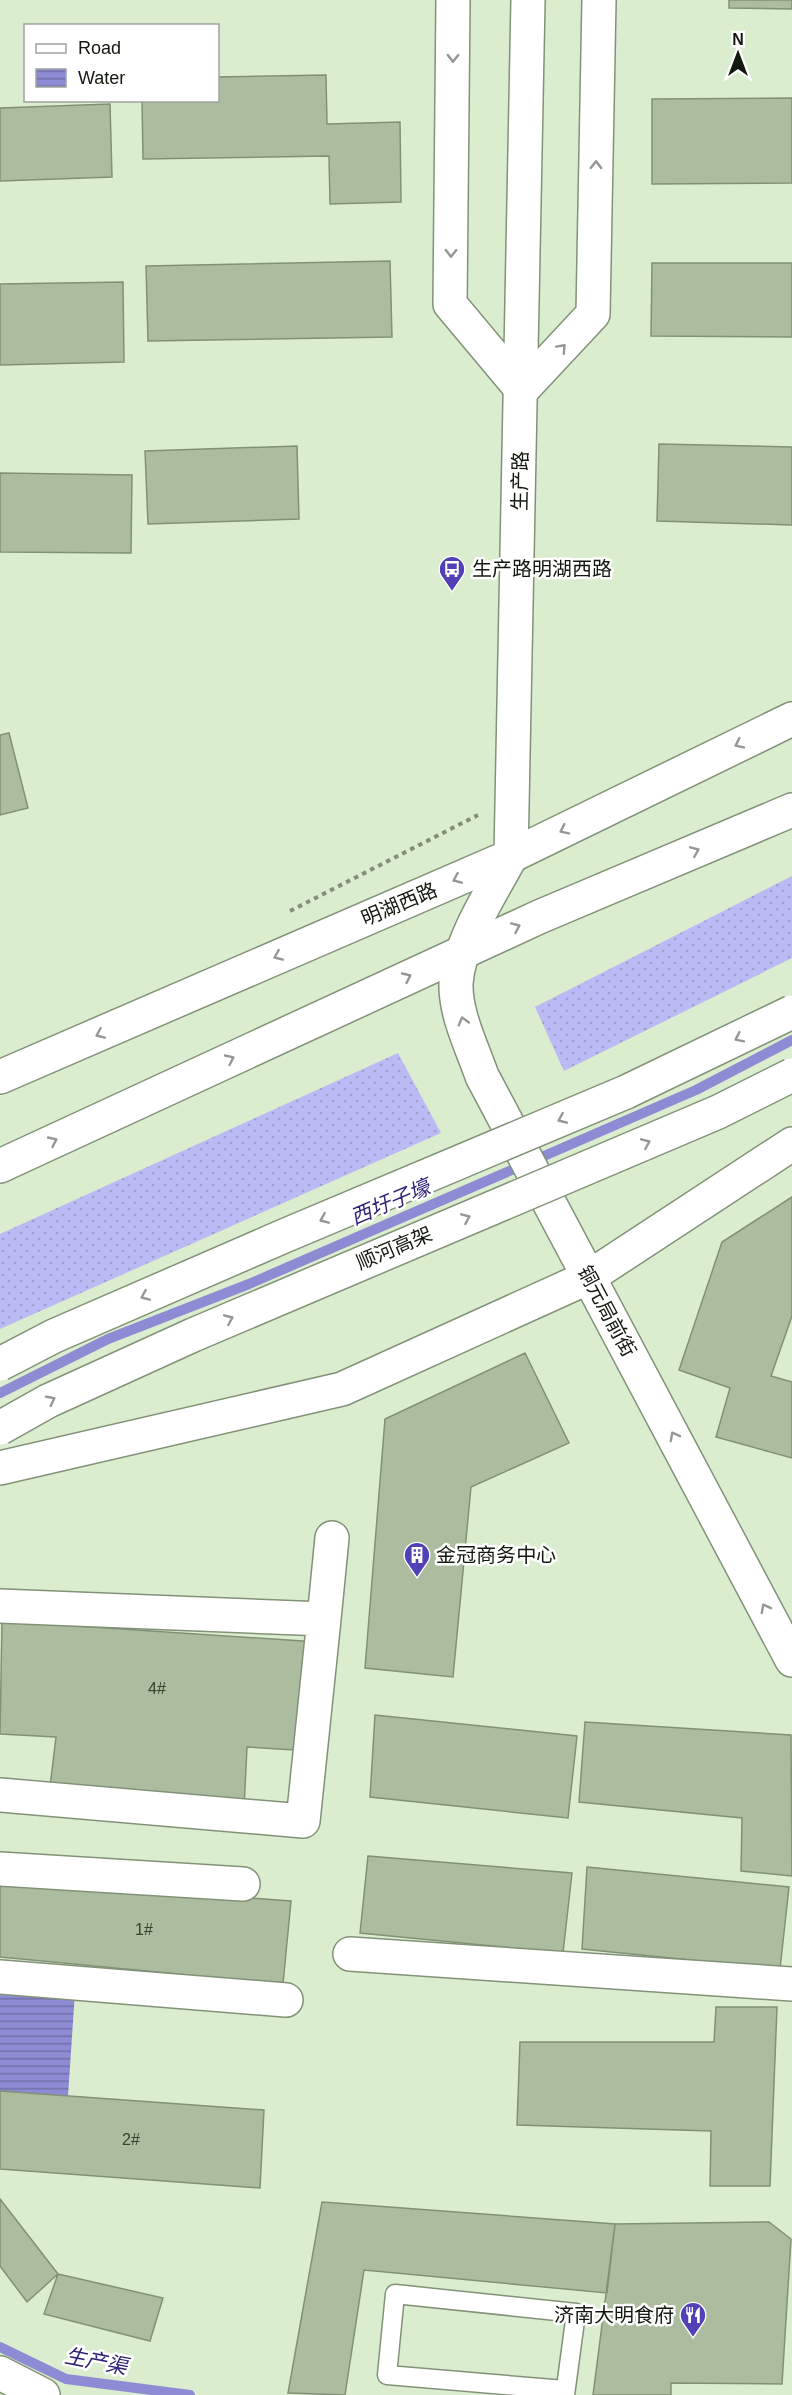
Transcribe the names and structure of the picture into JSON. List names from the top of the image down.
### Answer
{
  "streets": {
    "main road": [
      "生产路",
      "明湖西路",
      "顺河高架",
      "铜元局前街"
    ]
  },
  "crossings": [
    ["生产路", "明湖西路"],
    ["生产路", "铜元局前街"]
  ],
  "one_way": ["铜元局前街"],
  "water": ["西圩子壕", "生产渠"],
  "places": {
    "bus stop": ["生产路明湖西路"],
    "building": ["金冠商务中心"],
    "restaurant": ["济南大明食府"]
  },
  "house_numbers": ["4#", "1#", "2#"],
  "legend": ["Road", "Water"],
  "north": "top"
}
